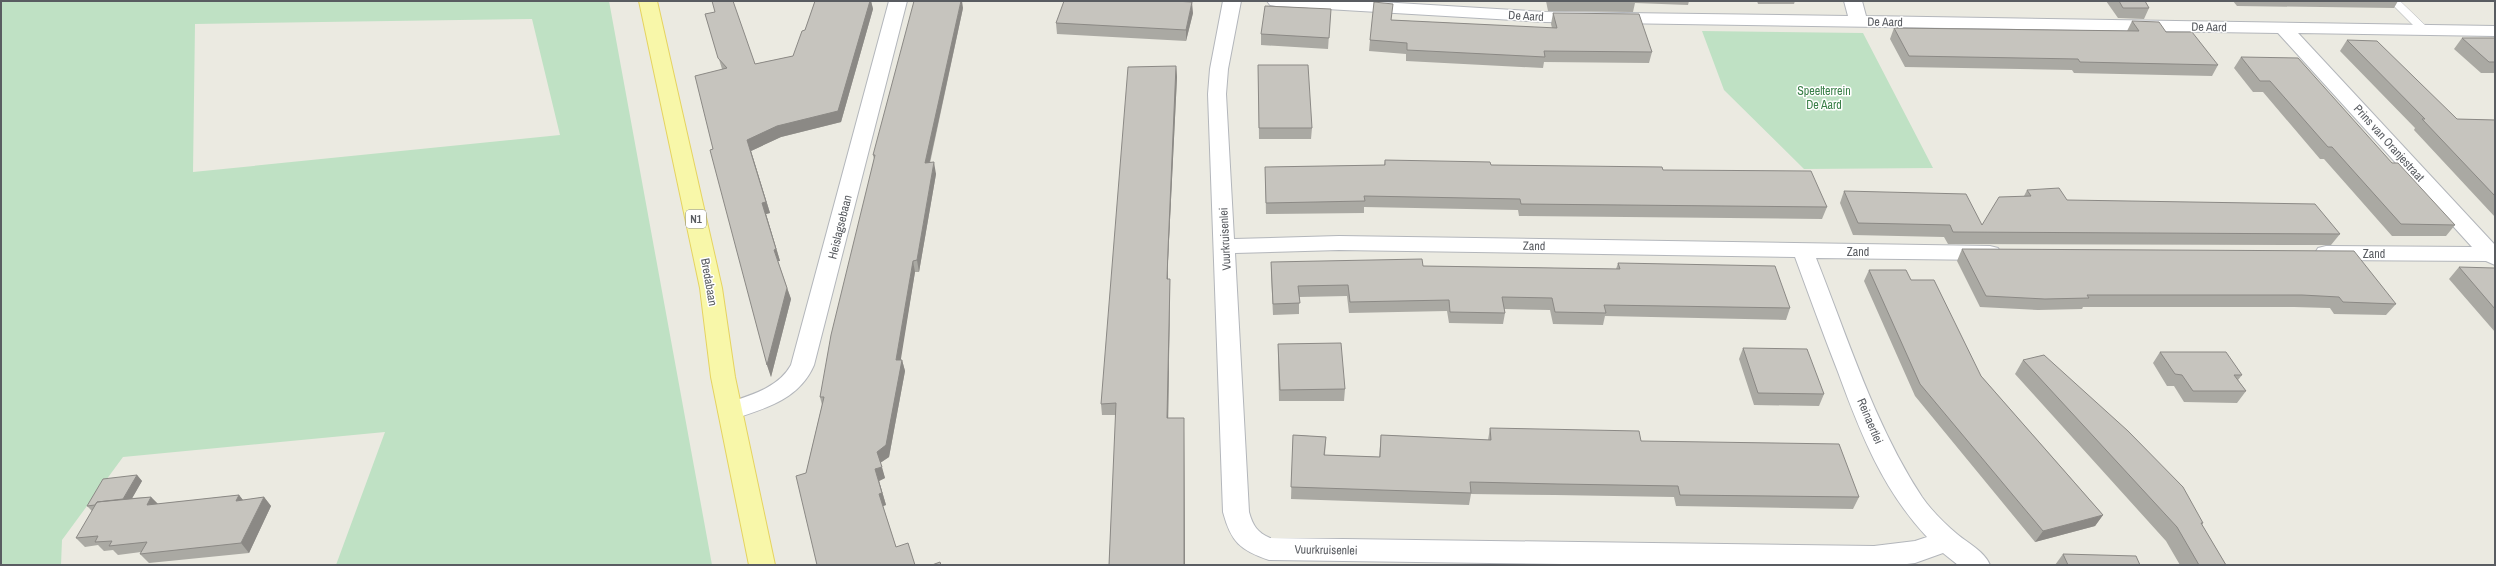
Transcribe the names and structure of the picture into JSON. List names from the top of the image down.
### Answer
{
  "streets": {
    "main road": ["N1", "Bredabaan"],
    "street": [
      "De Aard",
      "Prins van Oranjestraat",
      "Heislagsebaan",
      "Vuurkruisenlei",
      "Zand",
      "Reinaertlei"
    ]
  },
  "crossings": [
    ["De Aard", "Prins van Oranjestraat"],
    ["Prins van Oranjestraat", "Zand"],
    ["Heislagsebaan", "Bredabaan"],
    ["Vuurkruisenlei", "Zand"],
    ["Vuurkruisenlei", "Reinaertlei"],
    ["Zand", "Reinaertlei"]
  ],
  "parks": ["Speelterrein De Aard"]
}
